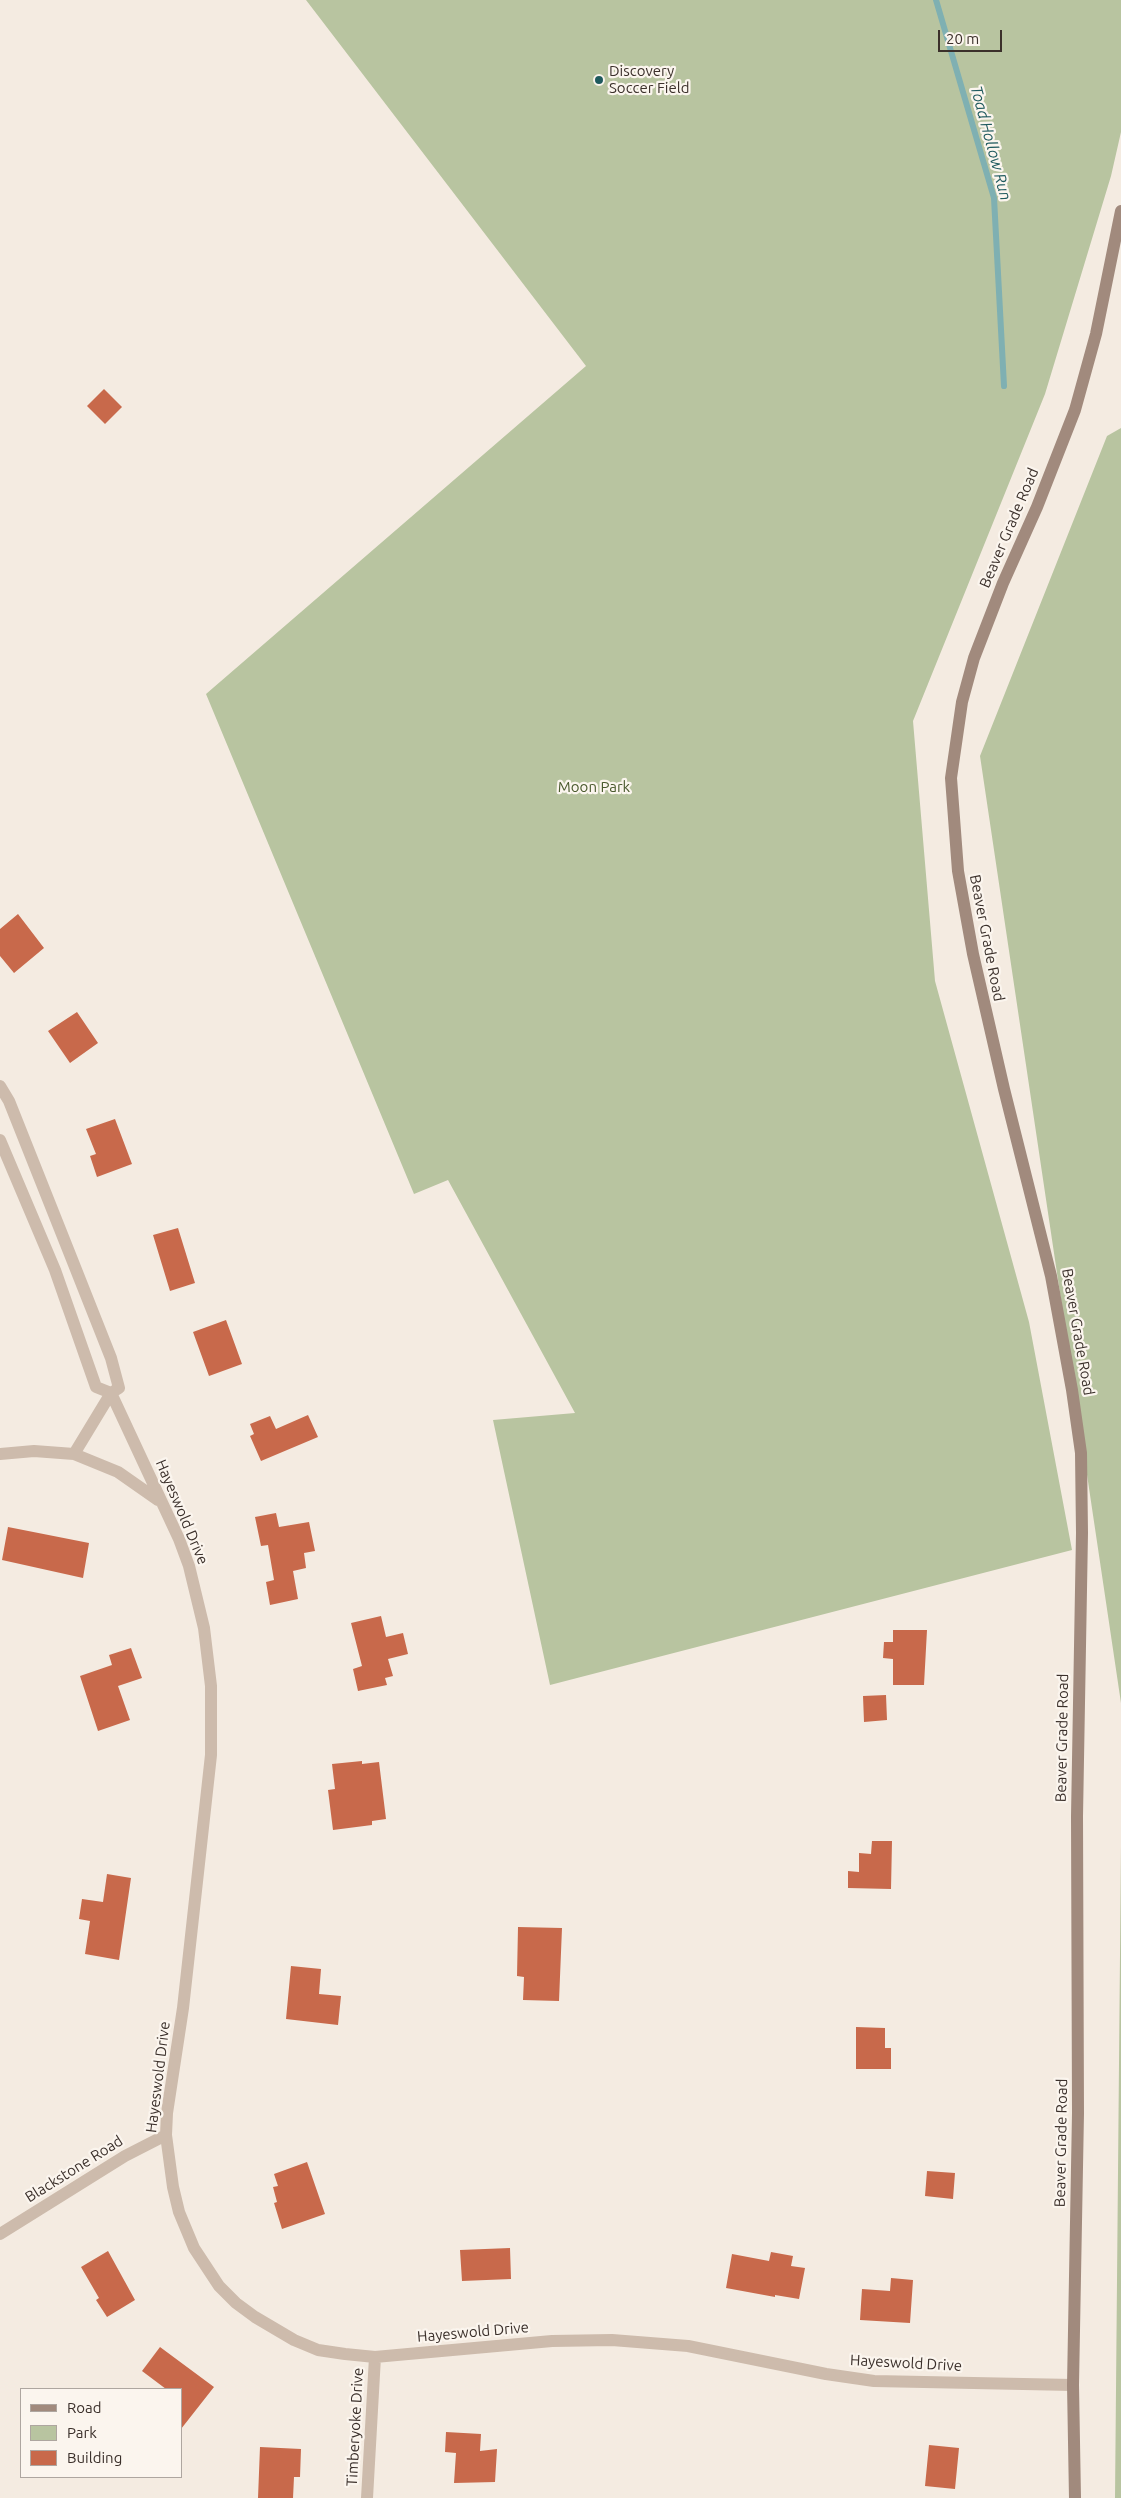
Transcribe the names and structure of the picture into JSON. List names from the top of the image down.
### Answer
{
  "streets": {
    "main road": ["Beaver Grade Road"],
    "street": ["Hayeswold Drive", "Blackstone Road", "Timberyoke Drive"]
  },
  "crossings": [
    ["Beaver Grade Road", "Hayeswold Drive"],
    ["Hayeswold Drive", "Blackstone Road"],
    ["Hayeswold Drive", "Timberyoke Drive"]
  ],
  "water": ["Toad Hollow Run"],
  "parks": ["Moon Park"],
  "places": ["Discovery Soccer Field"],
  "legend": ["Road", "Park", "Building"],
  "scale_bar": "20 m"
}
